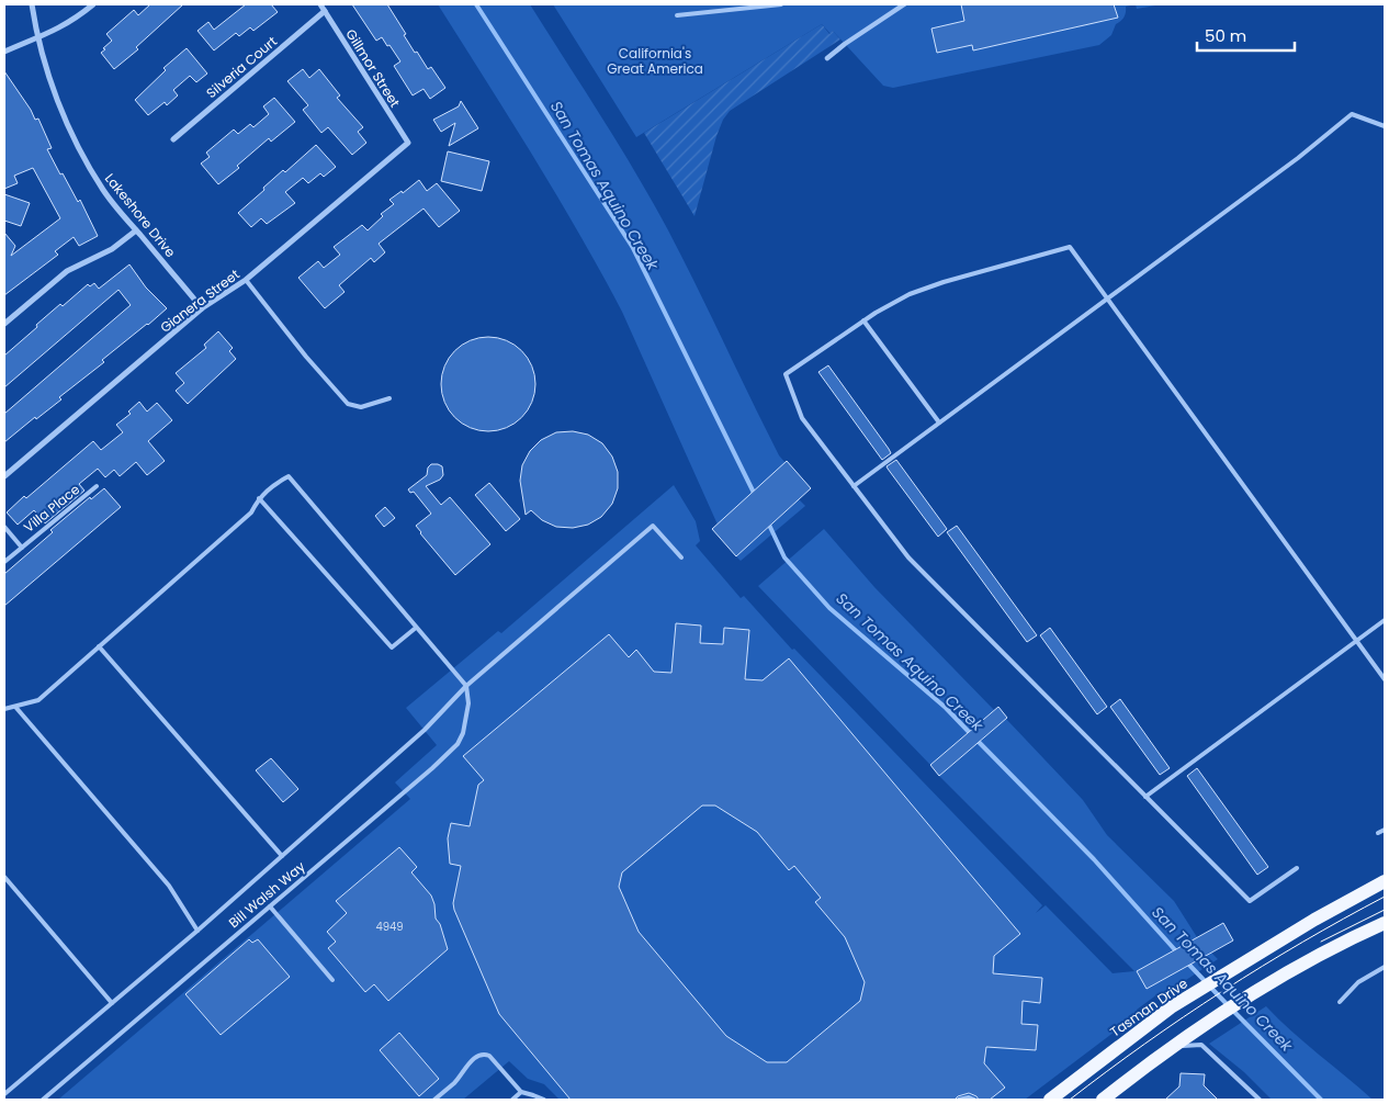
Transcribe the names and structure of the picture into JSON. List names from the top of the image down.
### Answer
{
  "streets": {
    "main road": ["Tasman Drive"],
    "street": [
      "Silveria Court",
      "Gillmor Street",
      "Lakeshore Drive",
      "Gianera Street"
    ],
    "lane": ["Villa Place", "Bill Walsh Way"]
  },
  "crossings": [
    ["Silveria Court", "Gillmor Street"],
    ["Gillmor Street", "Gianera Street"],
    ["Lakeshore Drive", "Gianera Street"]
  ],
  "water": ["San Tomas Aquino Creek"],
  "parks": ["California's Great America"],
  "house_numbers": ["4949"],
  "scale_bar": "50 m"
}
